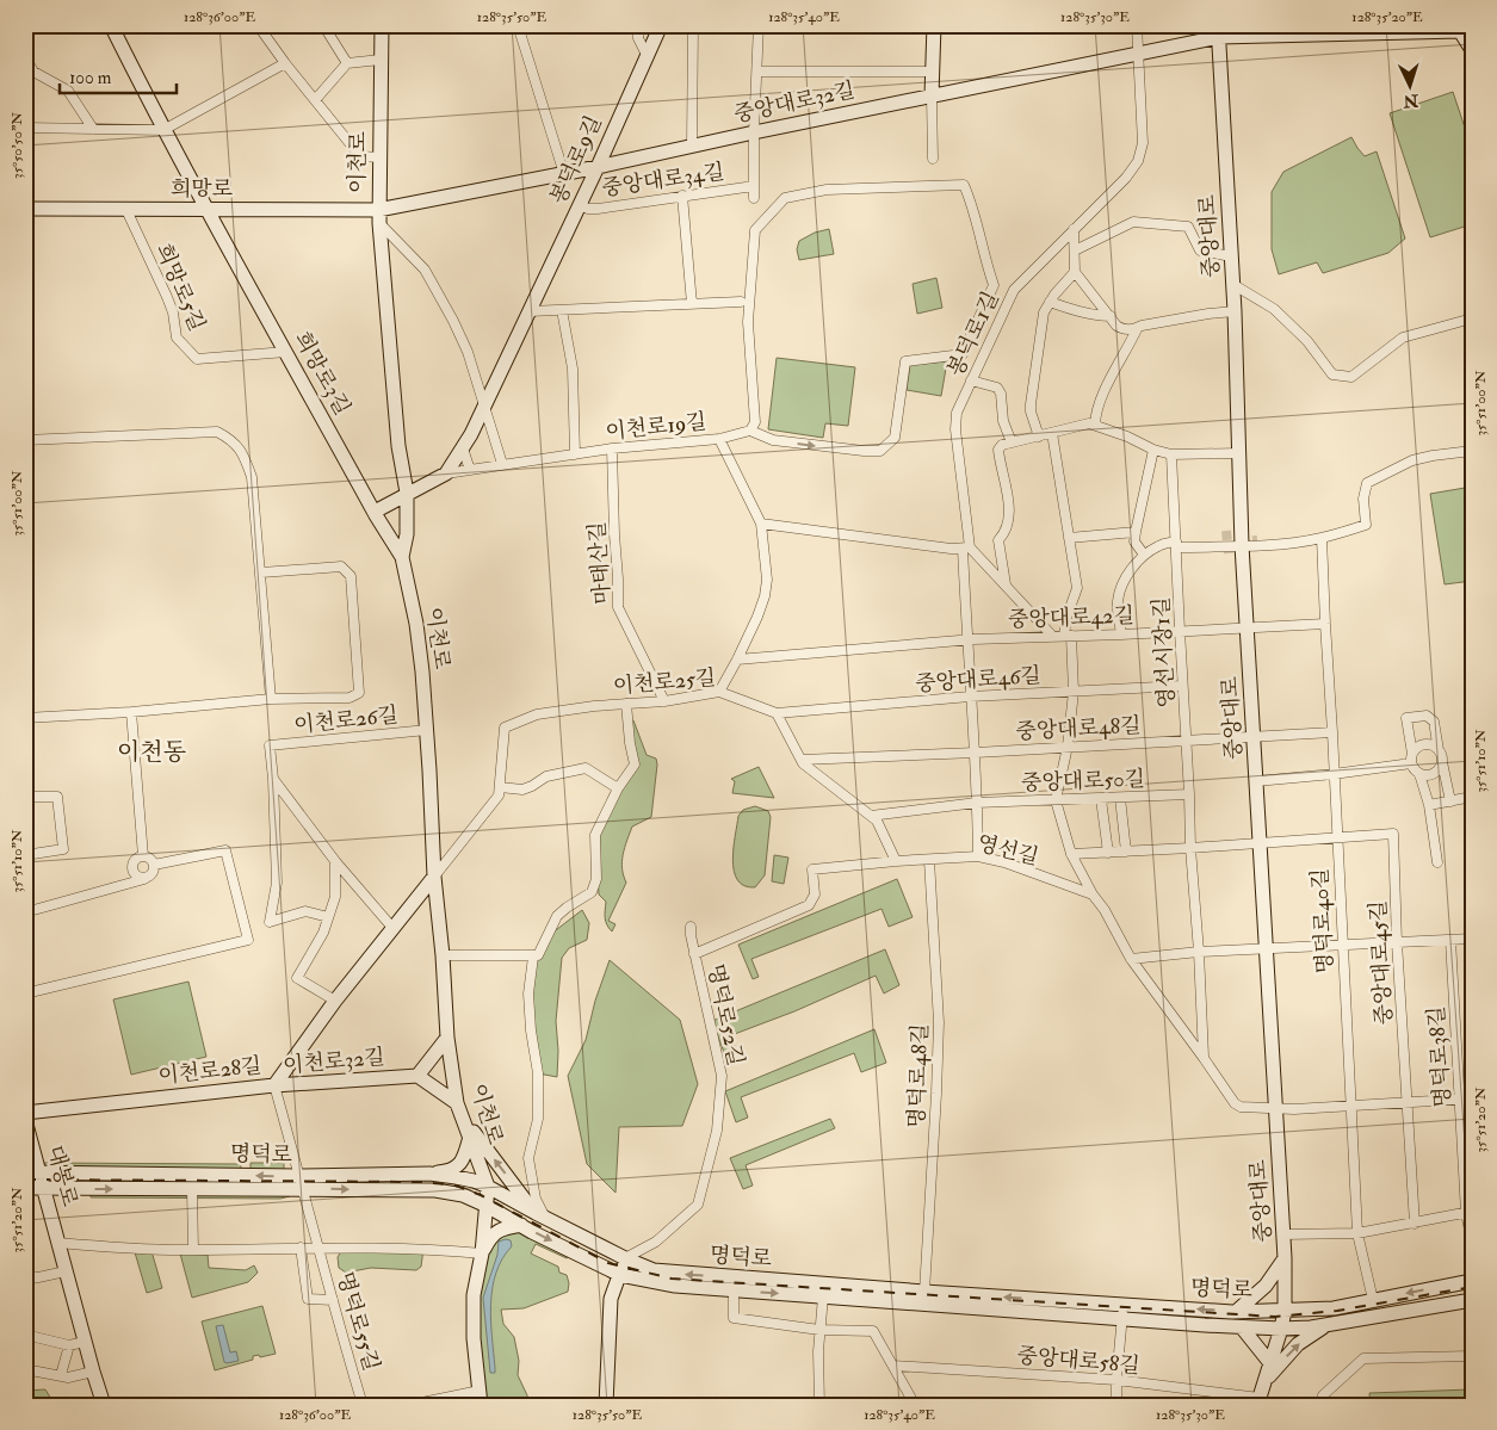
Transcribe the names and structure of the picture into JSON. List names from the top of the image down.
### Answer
{
  "streets": {
    "main road": [
      "중앙대로32길",
      "봉덕로9길",
      "이천로",
      "희망로",
      "중앙대로",
      "희망로3길",
      "이천로32길",
      "이천로28길",
      "명덕로",
      "대봉로"
    ],
    "street": [
      "중앙대로34길",
      "희망로5길",
      "봉덕로1길",
      "이천로19길",
      "마태산길",
      "중앙대로42길",
      "영선시장1길",
      "중앙대로46길",
      "이천로25길",
      "이천로26길",
      "중앙대로48길",
      "중앙대로50길",
      "영선길",
      "명덕로40길",
      "중앙대로45길",
      "명덕로52길",
      "명덕로38길",
      "명덕로48길",
      "명덕로55길",
      "중앙대로58길"
    ]
  },
  "crossings": [
    ["중앙대로32길", "봉덕로9길"],
    ["중앙대로32길", "이천로"],
    ["중앙대로32길", "희망로"],
    ["중앙대로32길", "중앙대로"],
    ["중앙대로32길", "봉덕로1길"],
    ["봉덕로9길", "중앙대로34길"],
    ["봉덕로9길", "이천로19길"],
    ["이천로", "희망로"],
    ["이천로", "희망로3길"],
    ["이천로", "이천로26길"],
    ["이천로", "이천로28길"],
    ["이천로", "명덕로"],
    ["희망로", "희망로5길"],
    ["희망로", "희망로3길"],
    ["중앙대로", "중앙대로42길"],
    ["중앙대로", "중앙대로48길"],
    ["중앙대로", "중앙대로45길"],
    ["중앙대로", "명덕로"],
    ["중앙대로", "중앙대로58길"],
    ["희망로5길", "희망로3길"],
    ["이천로19길", "마태산길"],
    ["이천로19길", "중앙대로42길"],
    ["마태산길", "이천로25길"],
    ["중앙대로42길", "영선시장1길"],
    ["중앙대로42길", "명덕로40길"],
    ["영선시장1길", "중앙대로46길"],
    ["영선시장1길", "중앙대로48길"],
    ["영선시장1길", "중앙대로50길"],
    ["영선시장1길", "중앙대로45길"],
    ["중앙대로46길", "이천로25길"],
    ["중앙대로48길", "명덕로40길"],
    ["영선길", "명덕로52길"],
    ["영선길", "명덕로48길"],
    ["명덕로40길", "중앙대로45길"],
    ["명덕로40길", "명덕로"],
    ["명덕로52길", "명덕로"],
    ["이천로32길", "이천로28길"],
    ["이천로32길", "명덕로"],
    ["이천로32길", "명덕로55길"],
    ["명덕로48길", "명덕로"],
    ["명덕로", "대봉로"],
    ["명덕로", "명덕로55길"]
  ],
  "districts": ["이천동"],
  "scale_bar": "100 m",
  "north": "bottom",
  "coordinates": [
    "128°36'00\"E",
    "128°35'50\"E",
    "128°35'40\"E",
    "128°35'30\"E",
    "128°35'20\"E",
    "35°50'50\"N",
    "35°51'00\"N",
    "35°51'10\"N",
    "35°51'20\"N"
  ]
}
